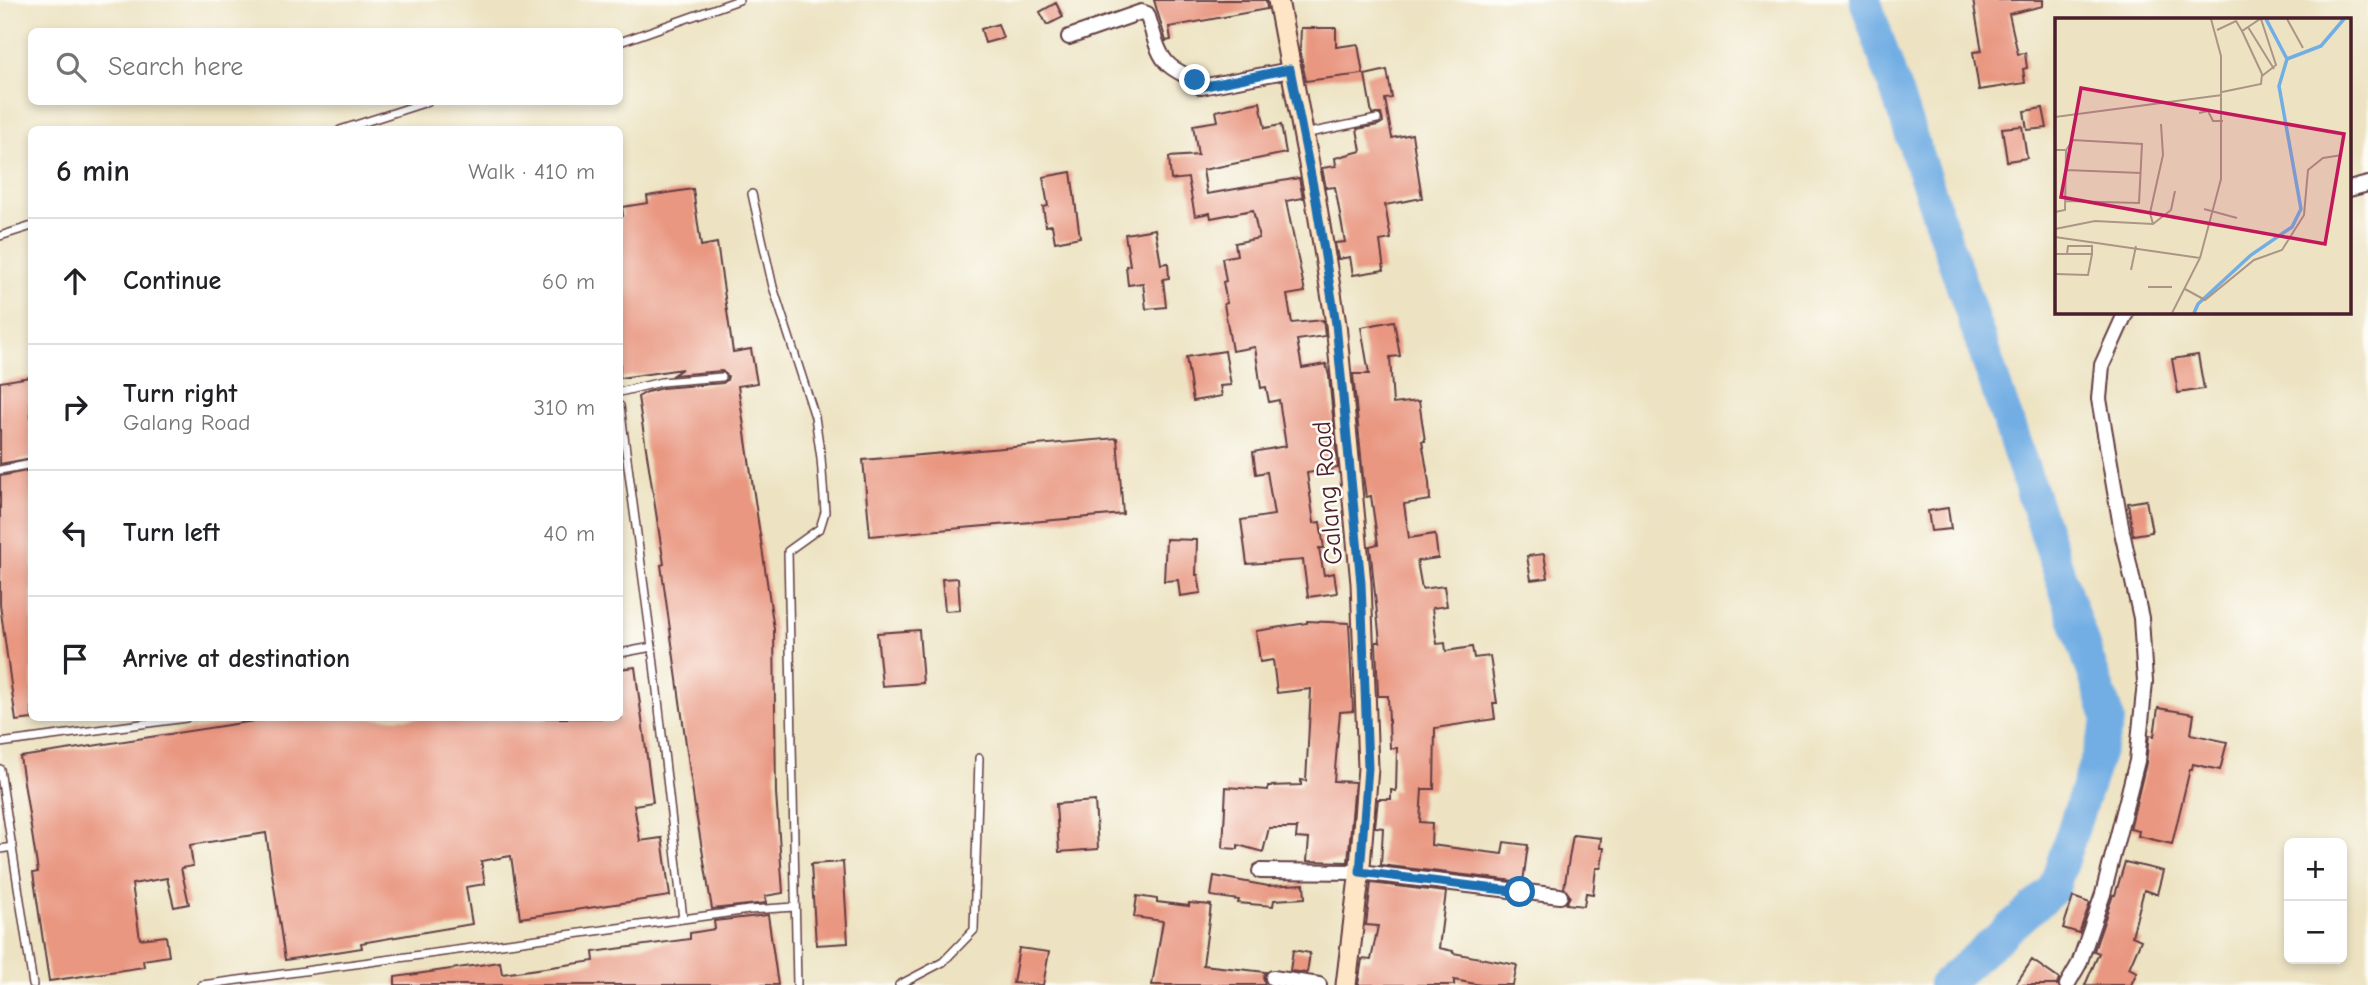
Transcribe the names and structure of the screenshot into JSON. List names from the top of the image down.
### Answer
{
  "streets": {
    "street": ["Galang Road"]
  },
  "page": {
    "search": "Search here",
    "heading": ["6 min", "Walk · 410 m"],
    "list": [
      ["Continue", "60 m"],
      ["Turn right", "Galang Road", "310 m"],
      ["Turn left", "40 m"],
      "Arrive at destination"
    ],
    "map_buttons": ["+", "−"]
  }
}
